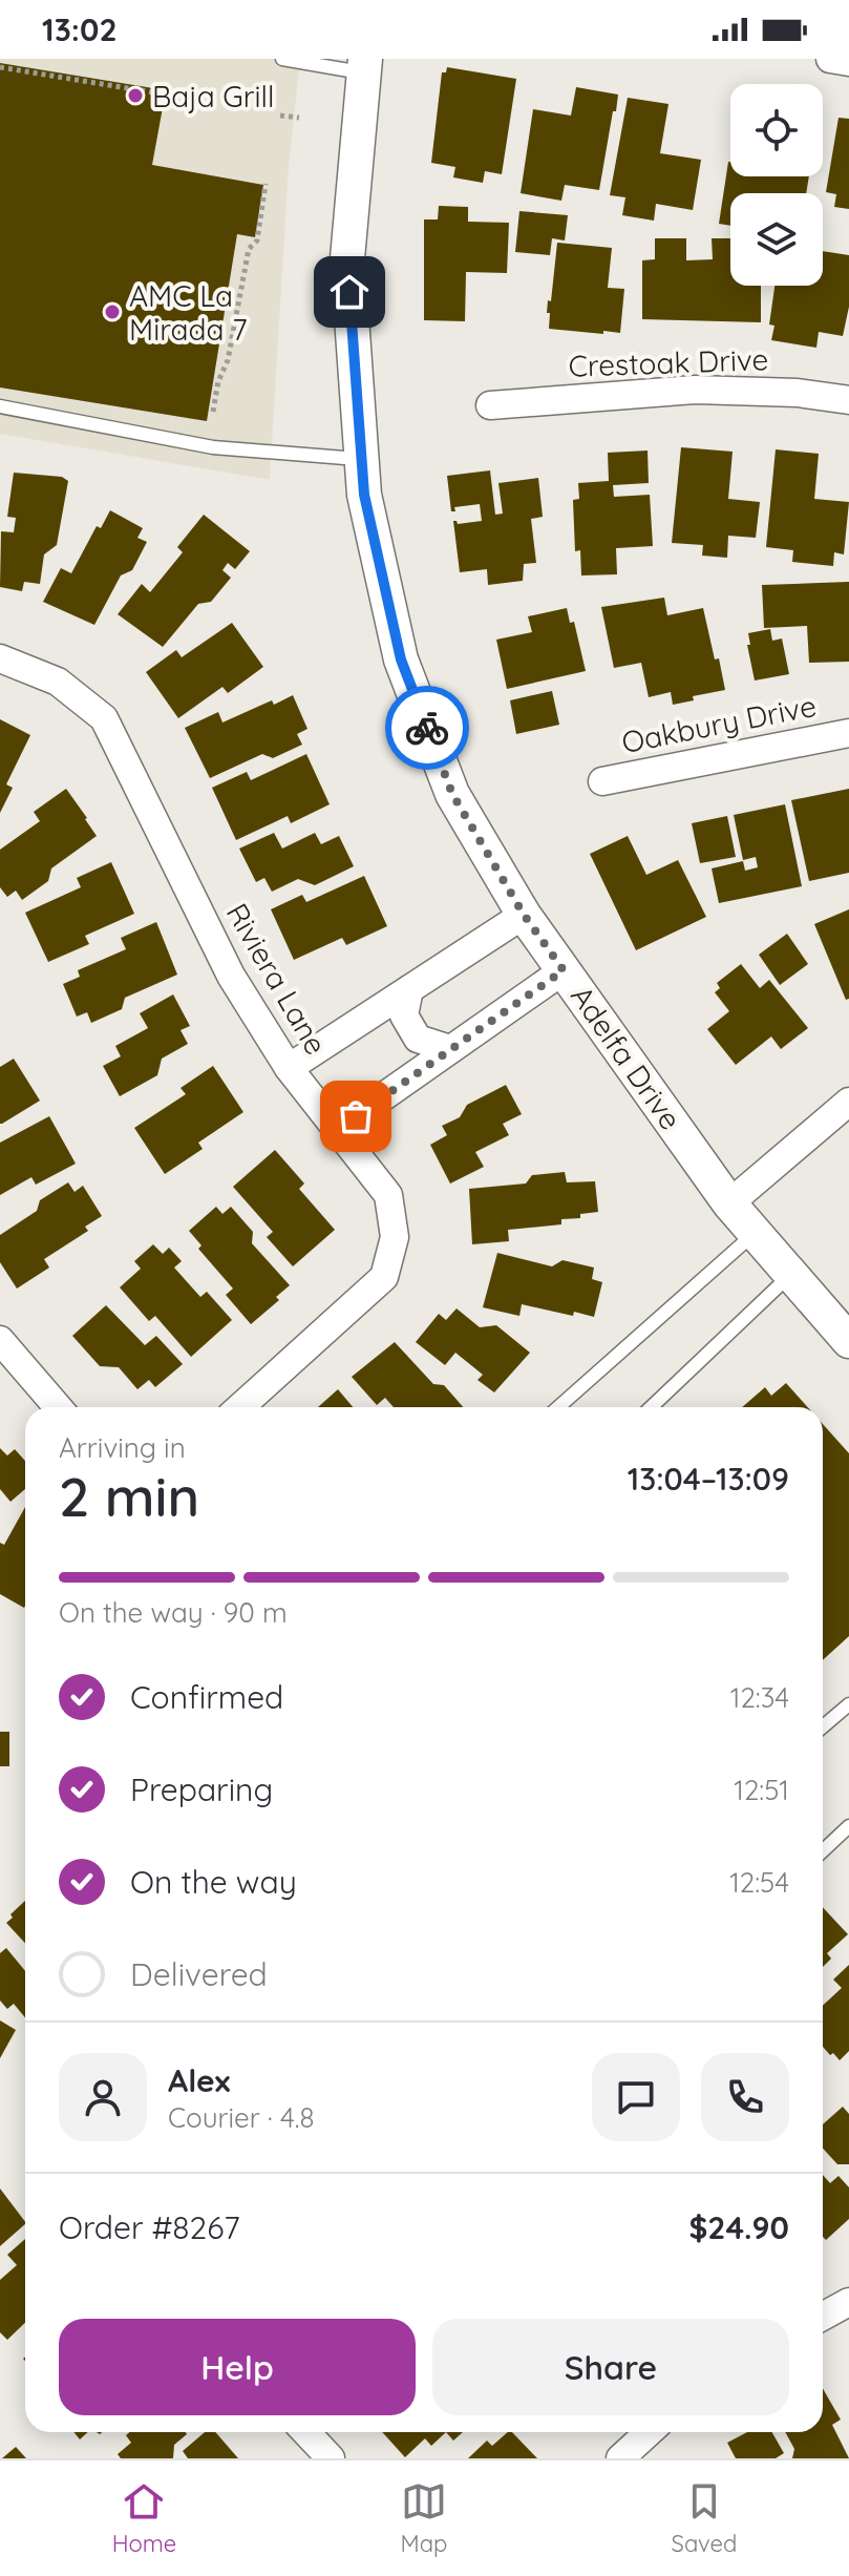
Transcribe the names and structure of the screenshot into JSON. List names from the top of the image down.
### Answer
{
  "streets": {
    "street": [
      "Crestoak Drive",
      "Oakbury Drive",
      "Riviera Lane",
      "Adelfa Drive"
    ]
  },
  "places": ["Baja Grill", "AMC La Mirada 7"],
  "page": {
    "status": "13:02",
    "heading": ["2 min", "Arriving in", "13:04–13:09"],
    "panel": [
      "Alex",
      "Courier · 4.8",
      "Order #8267",
      "$24.90"
    ],
    "bar": "On the way · 90 m",
    "list": [
      ["Confirmed", "12:34"],
      ["Preparing", "12:51"],
      ["On the way", "12:54"],
      "Delivered"
    ],
    "buttons": ["Help", "Share"],
    "tabs": ["Home", "Map", "Saved"]
  }
}
